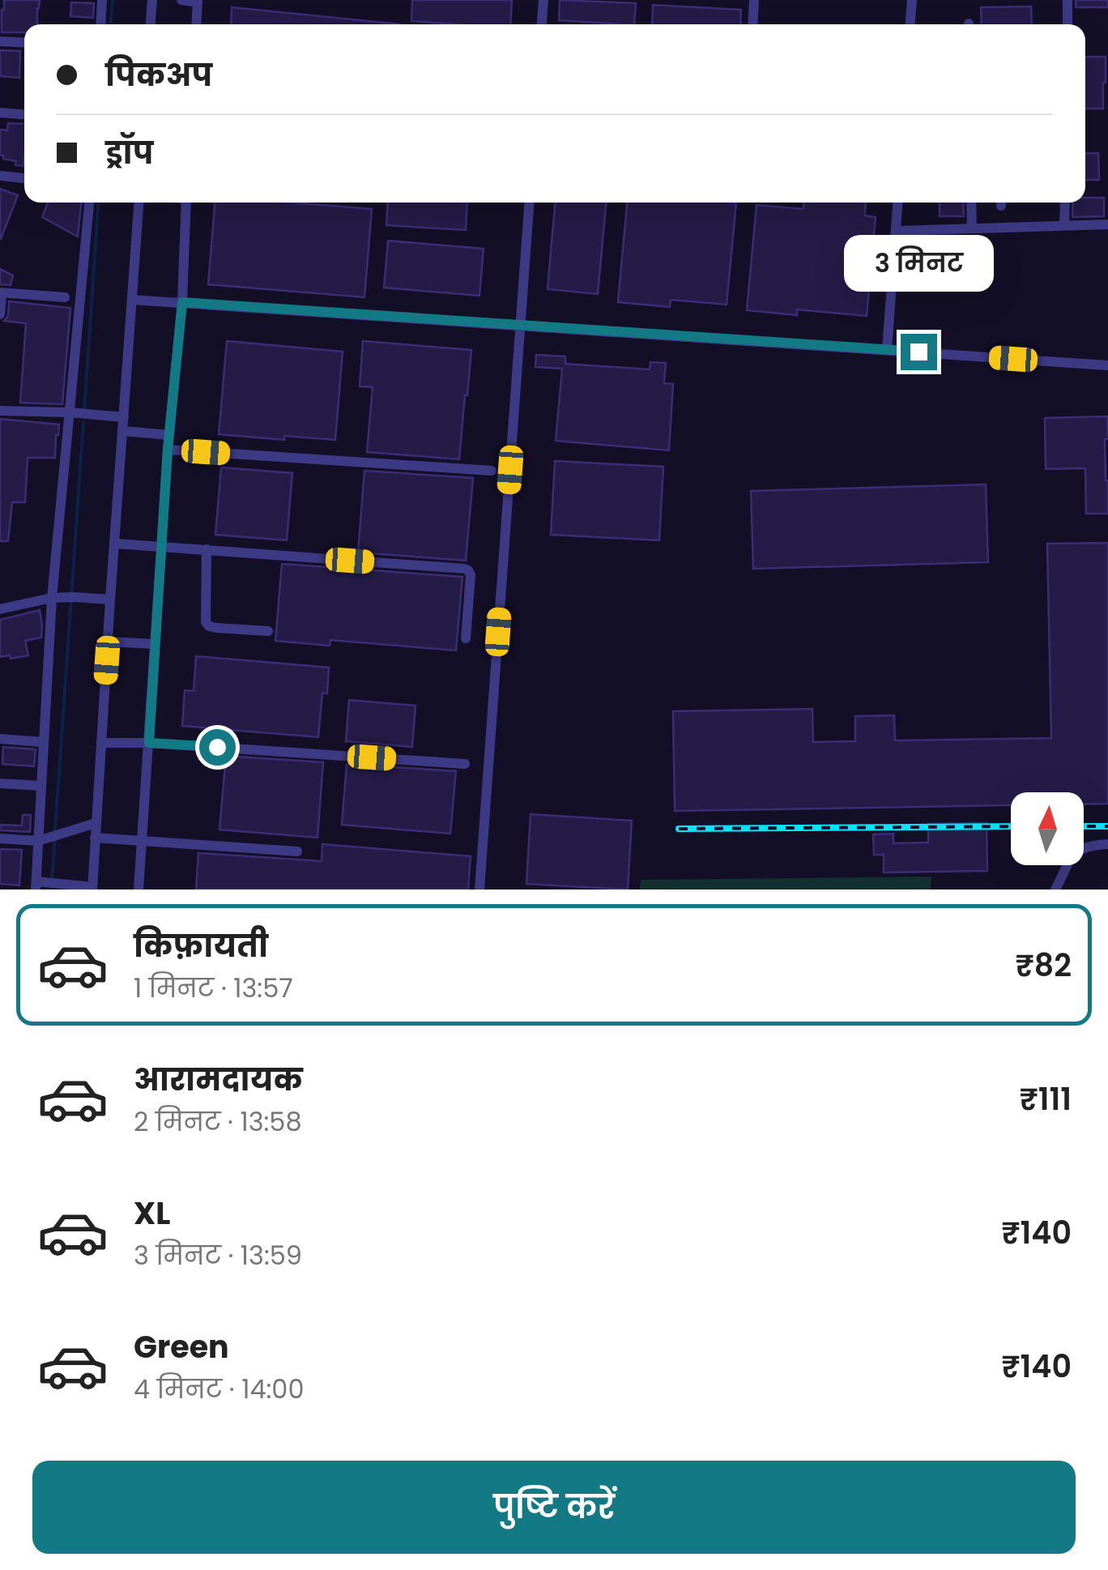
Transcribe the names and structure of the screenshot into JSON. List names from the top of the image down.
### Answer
{
  "north": "top",
  "page": {
    "banner": ["पिकअप", "ड्रॉप"],
    "bubble": "3 मिनट",
    "list": [
      {
        "name": "किफ़ायती",
        "note": "1 मिनट · 13:57",
        "value": "₹82"
      },
      {
        "name": "आरामदायक",
        "note": "2 मिनट · 13:58",
        "value": "₹111"
      },
      {
        "name": "XL",
        "note": "3 मिनट · 13:59",
        "value": "₹140"
      },
      {
        "name": "Green",
        "note": "4 मिनट · 14:00",
        "value": "₹140"
      }
    ],
    "buttons": "पुष्टि करें"
  }
}
